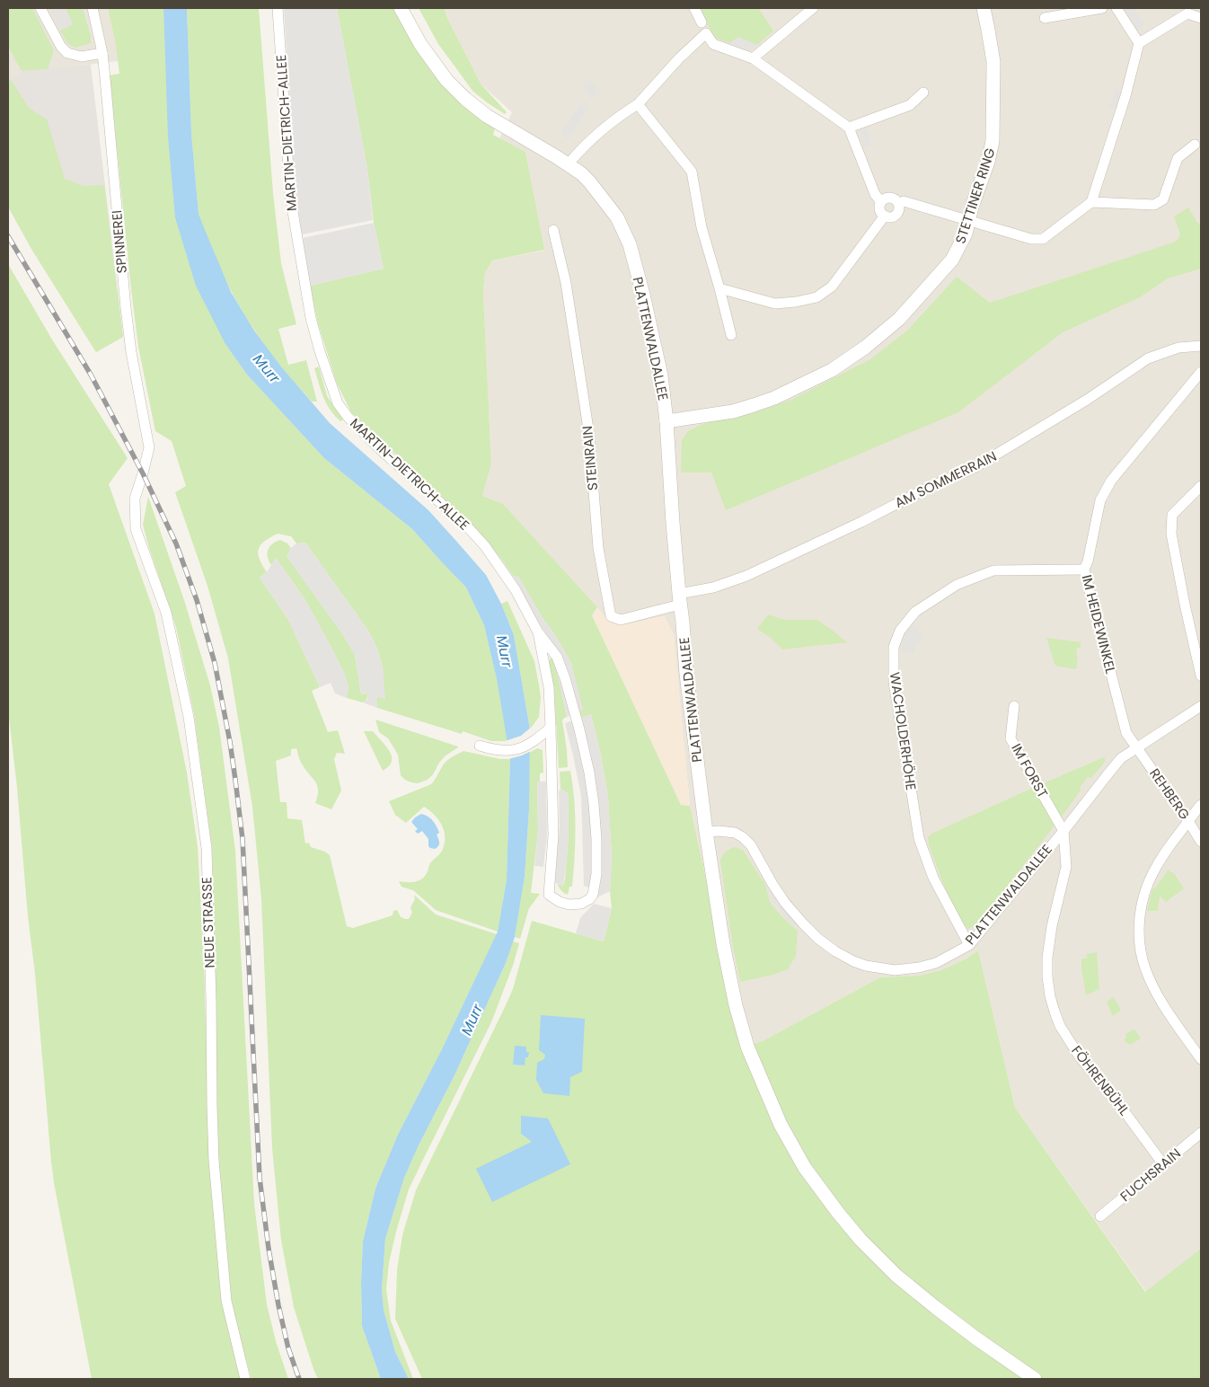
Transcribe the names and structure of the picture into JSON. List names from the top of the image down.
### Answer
{
  "streets": {
    "street": [
      "MARTIN-DIETRICH-ALLEE",
      "STETTINER RING",
      "SPINNEREI",
      "PLATTENWALDALLEE",
      "STEINRAIN",
      "AM SOMMERRAIN",
      "IM HEIDEWINKEL",
      "WACHOLDERHÖHE",
      "IM FORST",
      "REHBERG",
      "NEUE STRASSE",
      "FÖHRENBÜHL",
      "FUCHSRAIN"
    ]
  },
  "crossings": [
    ["STETTINER RING", "PLATTENWALDALLEE"],
    ["SPINNEREI", "NEUE STRASSE"],
    ["PLATTENWALDALLEE", "STEINRAIN"],
    ["PLATTENWALDALLEE", "AM SOMMERRAIN"],
    ["PLATTENWALDALLEE", "IM HEIDEWINKEL"],
    ["PLATTENWALDALLEE", "WACHOLDERHÖHE"],
    ["PLATTENWALDALLEE", "IM FORST"],
    ["PLATTENWALDALLEE", "REHBERG"],
    ["PLATTENWALDALLEE", "FÖHRENBÜHL"],
    ["STEINRAIN", "AM SOMMERRAIN"],
    ["IM HEIDEWINKEL", "WACHOLDERHÖHE"],
    ["IM HEIDEWINKEL", "REHBERG"],
    ["IM FORST", "FÖHRENBÜHL"],
    ["FÖHRENBÜHL", "FUCHSRAIN"]
  ],
  "water": ["Murr"]
}
